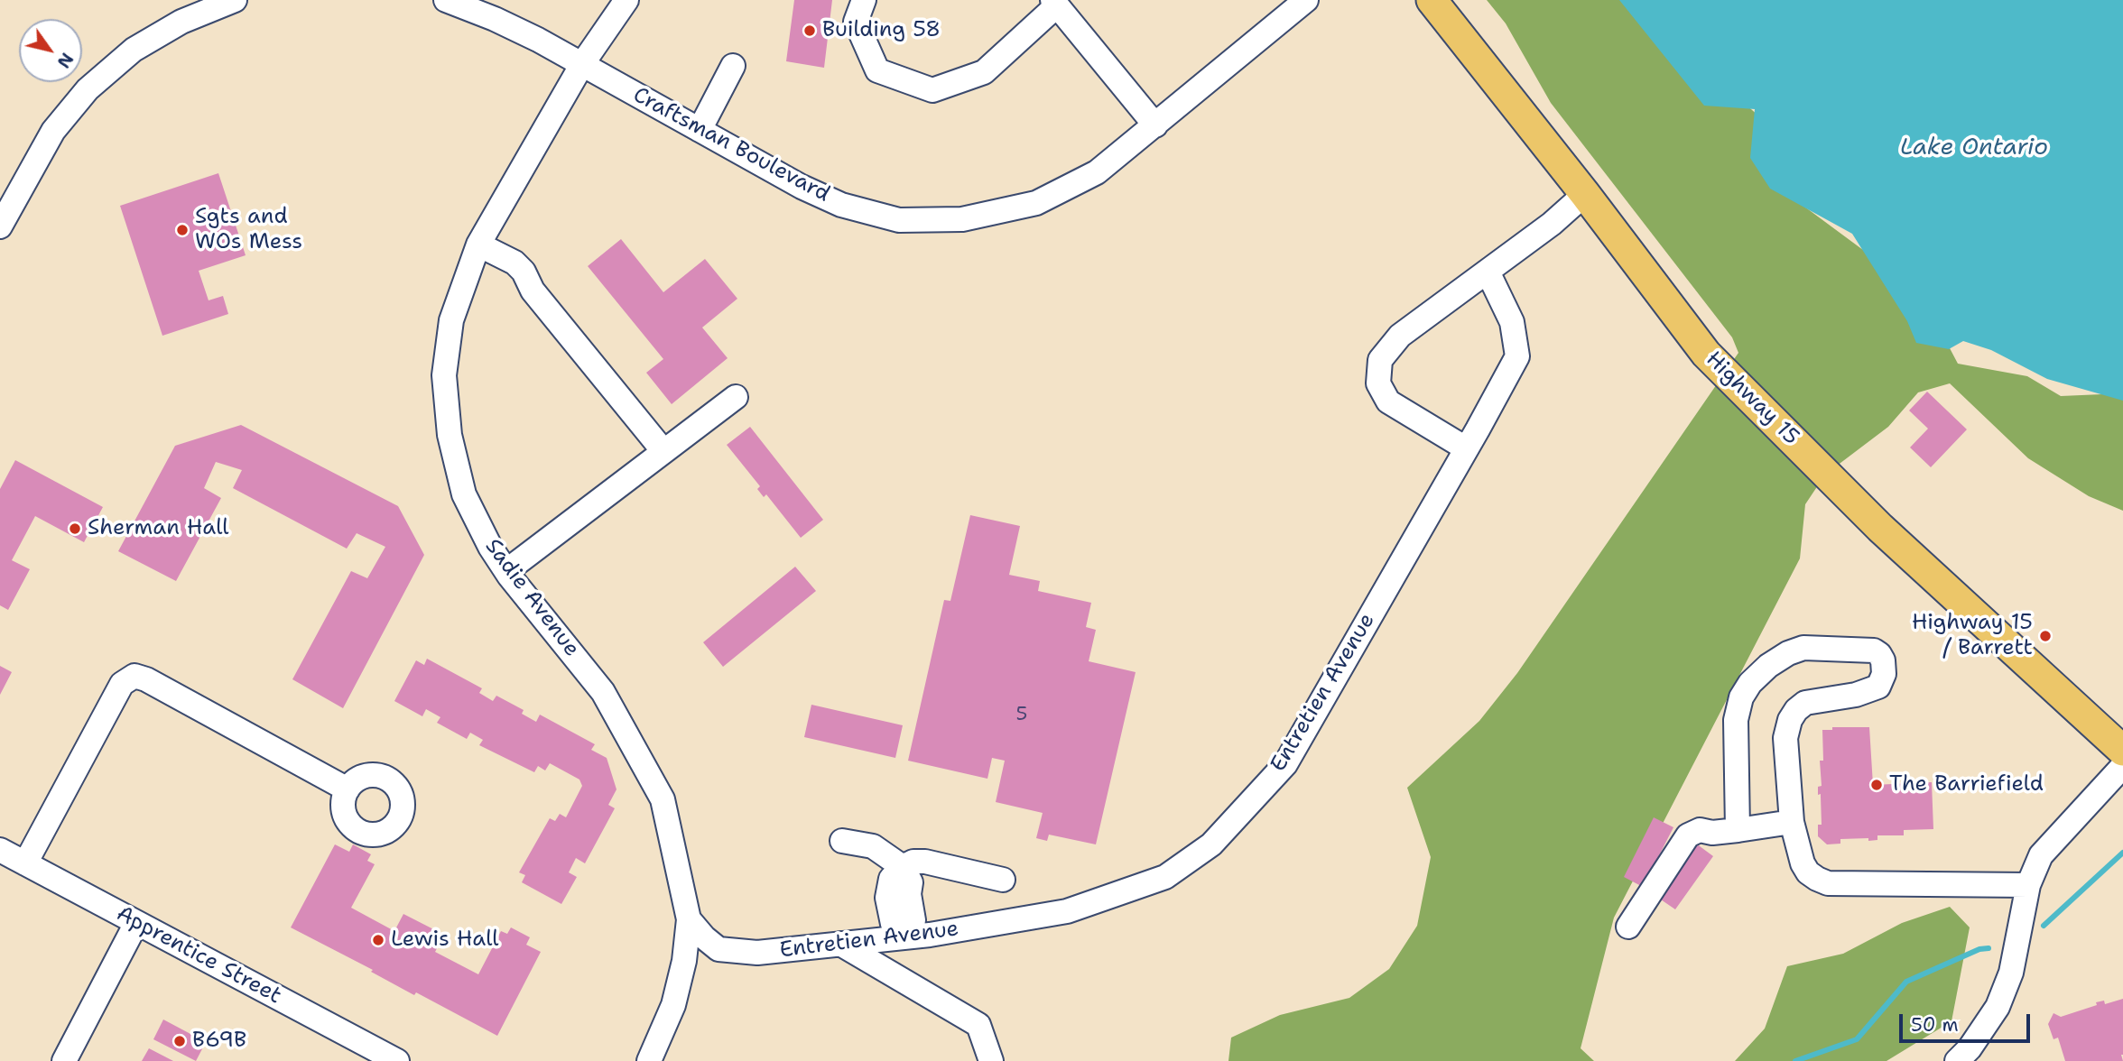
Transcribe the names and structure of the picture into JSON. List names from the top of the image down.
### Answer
{
  "streets": {
    "main road": ["Highway 15"],
    "street": [
      "Craftsman Boulevard",
      "Sadie Avenue",
      "Entretien Avenue",
      "Apprentice Street"
    ]
  },
  "crossings": [
    ["Craftsman Boulevard", "Sadie Avenue"]
  ],
  "water": ["Lake Ontario"],
  "places": [
    "Building 58",
    "Sgts and WOs Mess",
    "Sherman Hall",
    "Highway 15 / Barrett",
    "The Barriefield",
    "Lewis Hall",
    "B69B"
  ],
  "house_numbers": ["5"],
  "scale_bar": "50 m",
  "north": "bottom right"
}
